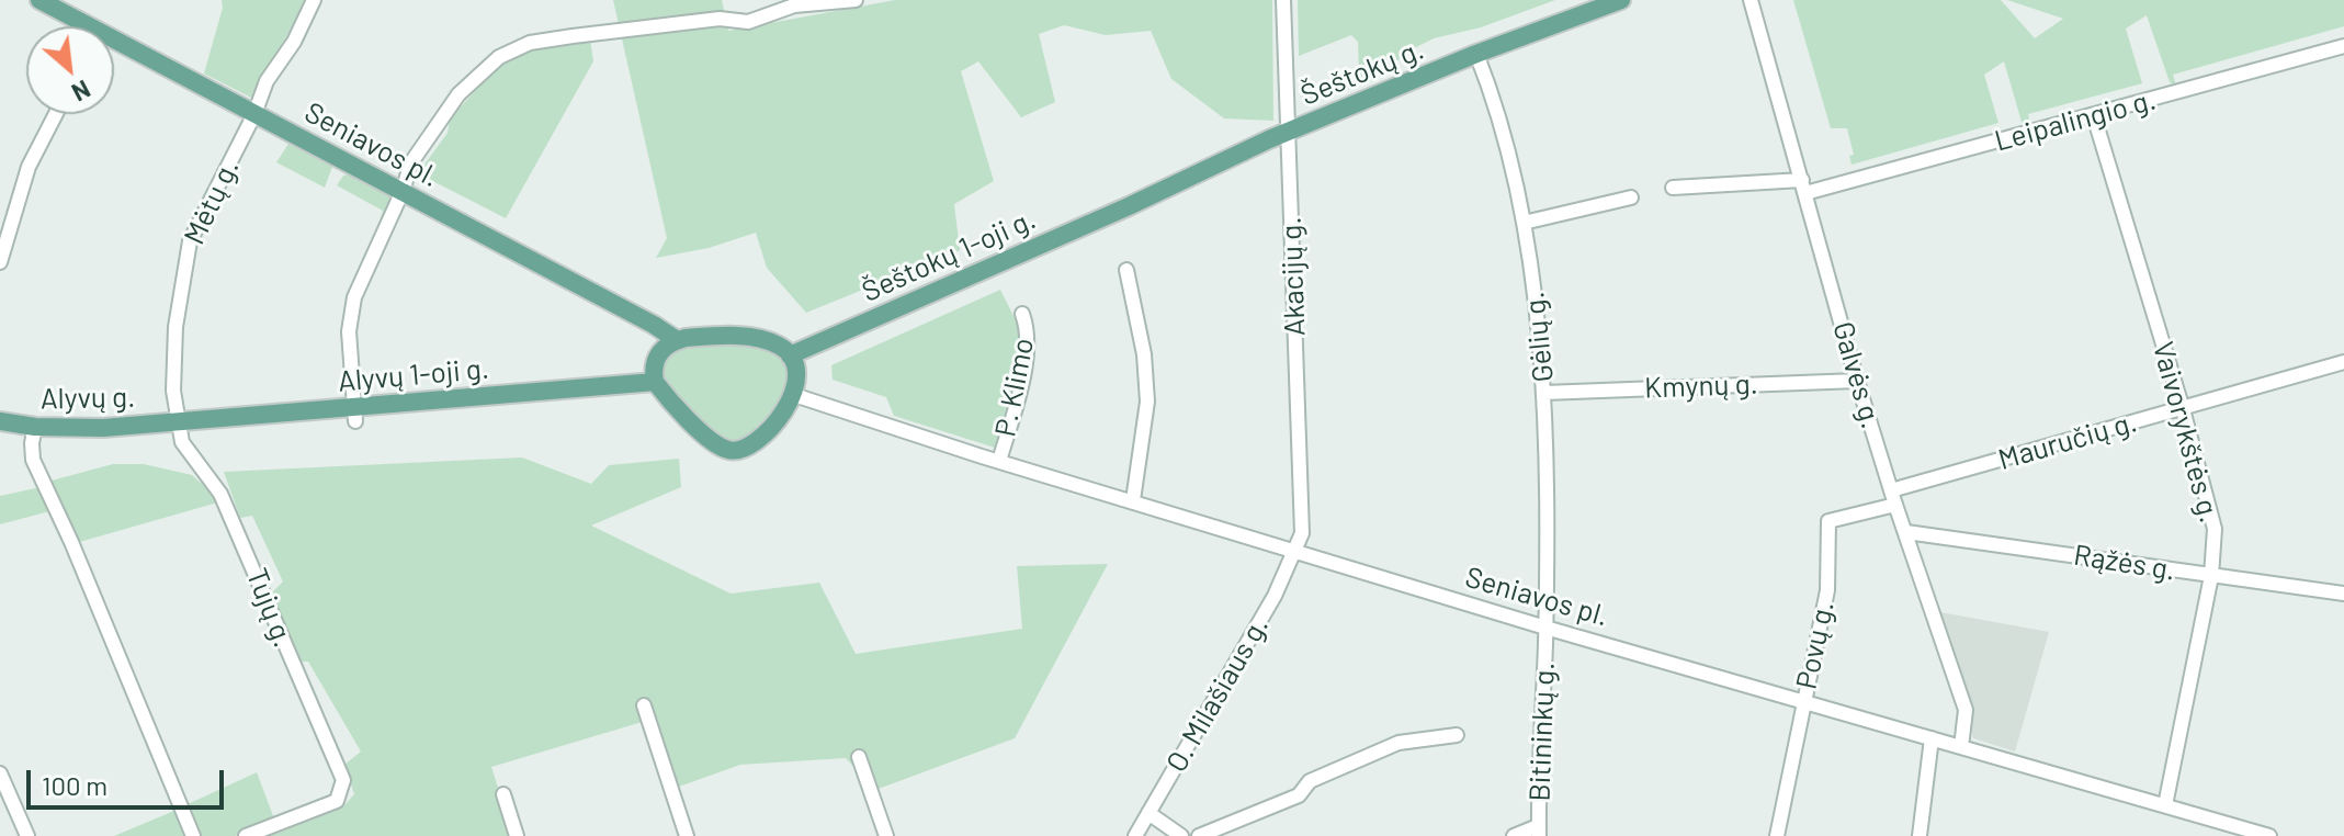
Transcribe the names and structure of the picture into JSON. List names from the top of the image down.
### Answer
{
  "streets": {
    "main road": [
      "Šeštokų g.",
      "Seniavos pl.",
      "Šeštokų 1-oji g.",
      "Alyvų 1-oji g.",
      "Alyvų g."
    ],
    "street": [
      "Leipalingio g.",
      "Mėtų g.",
      "Akacijų g.",
      "Gėlių g.",
      "Galvės g.",
      "Kmynų g.",
      "P. Klimo",
      "Vaivorykštės g.",
      "Mauručių g.",
      "Rąžės g.",
      "Tujų g.",
      "Povų g.",
      "O. Milašiaus g.",
      "Bitininkų g."
    ]
  },
  "crossings": [
    ["Šeštokų g.", "Šeštokų 1-oji g."],
    ["Šeštokų g.", "Akacijų g."],
    ["Šeštokų g.", "Gėlių g."],
    ["Leipalingio g.", "Galvės g."],
    ["Leipalingio g.", "Vaivorykštės g."],
    ["Seniavos pl.", "Mėtų g."],
    ["Seniavos pl.", "Šeštokų 1-oji g."],
    ["Seniavos pl.", "Akacijų g."],
    ["Seniavos pl.", "Gėlių g."],
    ["Seniavos pl.", "Alyvų 1-oji g."],
    ["Seniavos pl.", "Galvės g."],
    ["Seniavos pl.", "P. Klimo"],
    ["Seniavos pl.", "Vaivorykštės g."],
    ["Seniavos pl.", "Povų g."],
    ["Seniavos pl.", "O. Milašiaus g."],
    ["Seniavos pl.", "Bitininkų g."],
    ["Mėtų g.", "Alyvų 1-oji g."],
    ["Mėtų g.", "Alyvų g."],
    ["Mėtų g.", "Tujų g."],
    ["Šeštokų 1-oji g.", "Alyvų 1-oji g."],
    ["Akacijų g.", "O. Milašiaus g."],
    ["Gėlių g.", "Kmynų g."],
    ["Gėlių g.", "Bitininkų g."],
    ["Alyvų 1-oji g.", "Alyvų g."],
    ["Alyvų 1-oji g.", "Tujų g."],
    ["Galvės g.", "Kmynų g."],
    ["Galvės g.", "Mauručių g."],
    ["Galvės g.", "Rąžės g."],
    ["Galvės g.", "Povų g."],
    ["Alyvų g.", "Tujų g."],
    ["Vaivorykštės g.", "Mauručių g."],
    ["Vaivorykštės g.", "Rąžės g."]
  ],
  "scale_bar": "100 m",
  "north": "bottom right"
}
